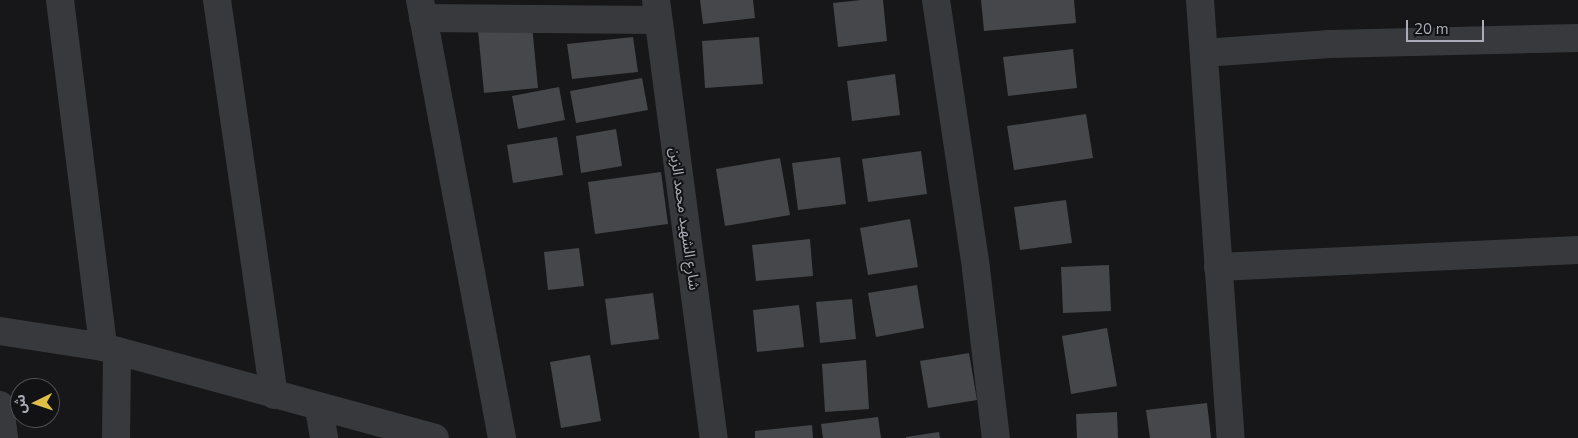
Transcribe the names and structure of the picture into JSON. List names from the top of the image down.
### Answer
{
  "streets": {
    "street": ["شارع الشهيد محمد الزبن"]
  },
  "scale_bar": "20 m",
  "north": "left"
}
